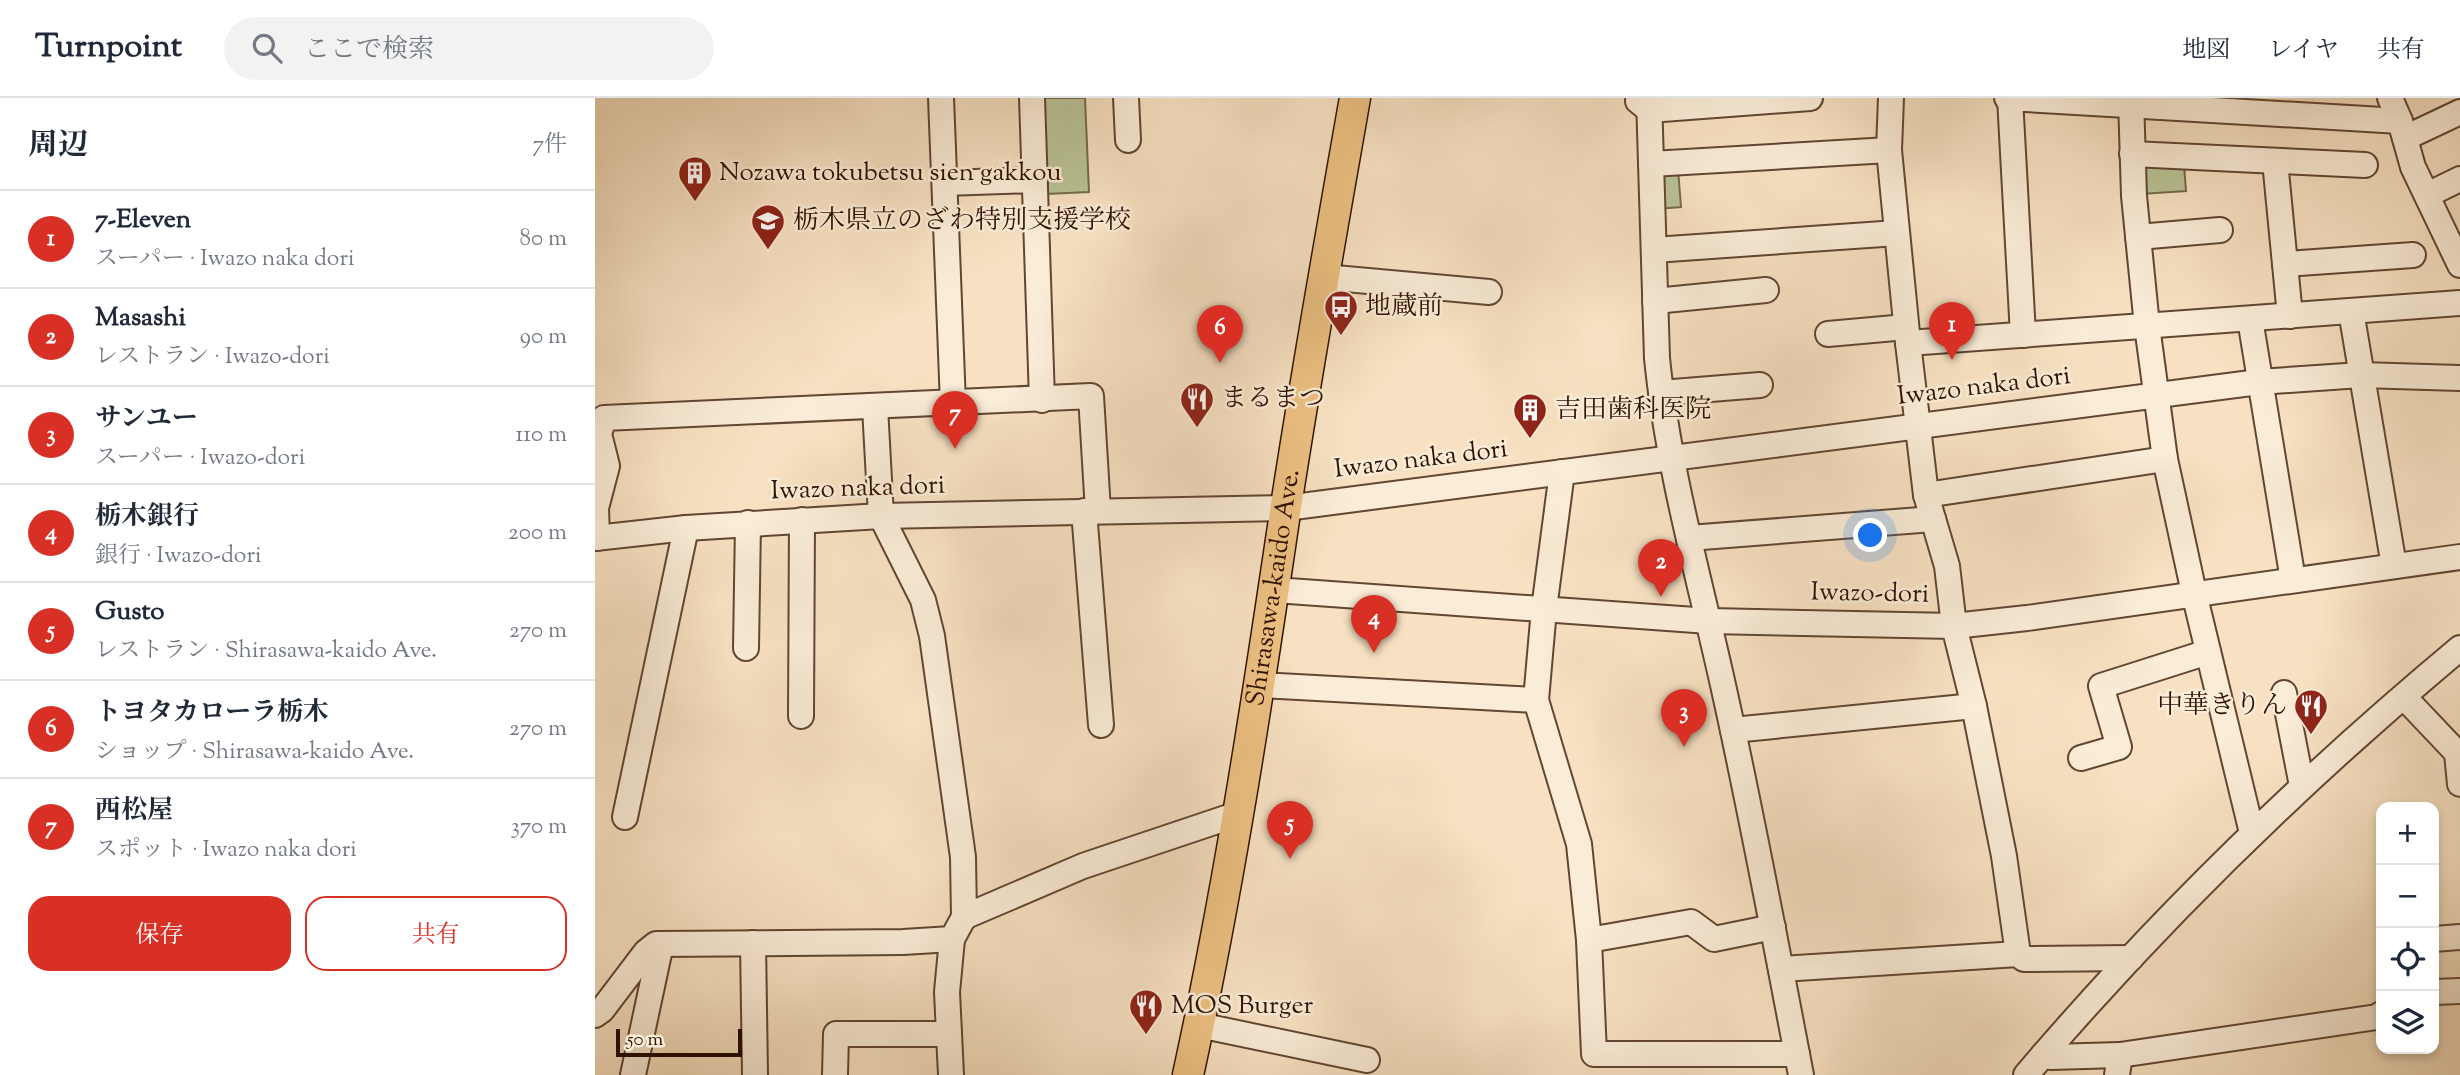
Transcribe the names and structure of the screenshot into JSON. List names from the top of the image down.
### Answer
{
  "streets": {
    "main road": ["Shirasawa-kaido Ave."],
    "street": ["Iwazo naka dori", "Iwazo-dori"]
  },
  "crossings": [
    ["Iwazo naka dori", "Shirasawa-kaido Ave."],
    ["Shirasawa-kaido Ave.", "Iwazo-dori"]
  ],
  "places": {
    "building": ["Nozawa tokubetsu sien gakkou", "吉田歯科医院"],
    "school or university": ["栃木県立のざわ特別支援学校"],
    "bus stop": ["地蔵前"],
    "restaurant": ["まるまつ", "中華きりん", "MOS Burger"]
  },
  "scale_bar": "50 m",
  "page": {
    "header": "Turnpoint",
    "search": "ここで検索",
    "nav": ["地図", "レイヤ", "共有"],
    "heading": ["周辺", "7件"],
    "list": [
      {
        "mark": "1",
        "name": "7-Eleven",
        "note": "スーパー · Iwazo naka dori",
        "value": "80 m"
      },
      {
        "mark": "2",
        "name": "Masashi",
        "note": "レストラン · Iwazo-dori",
        "value": "90 m"
      },
      {
        "mark": "3",
        "name": "サンユー",
        "note": "スーパー · Iwazo-dori",
        "value": "110 m"
      },
      {
        "mark": "4",
        "name": "栃木銀行",
        "note": "銀行 · Iwazo-dori",
        "value": "200 m"
      },
      {
        "mark": "5",
        "name": "Gusto",
        "note": "レストラン · Shirasawa-kaido Ave.",
        "value": "270 m"
      },
      {
        "mark": "6",
        "name": "トヨタカローラ栃木",
        "note": "ショップ · Shirasawa-kaido Ave.",
        "value": "270 m"
      },
      {
        "mark": "7",
        "name": "西松屋",
        "note": "スポット · Iwazo naka dori",
        "value": "370 m"
      }
    ],
    "pins": [
      "1",
      "6",
      "7",
      "2",
      "4",
      "3",
      "5"
    ],
    "map_buttons": ["+", "−"],
    "buttons": ["保存", "共有"],
    "scale": "50 m"
  }
}
